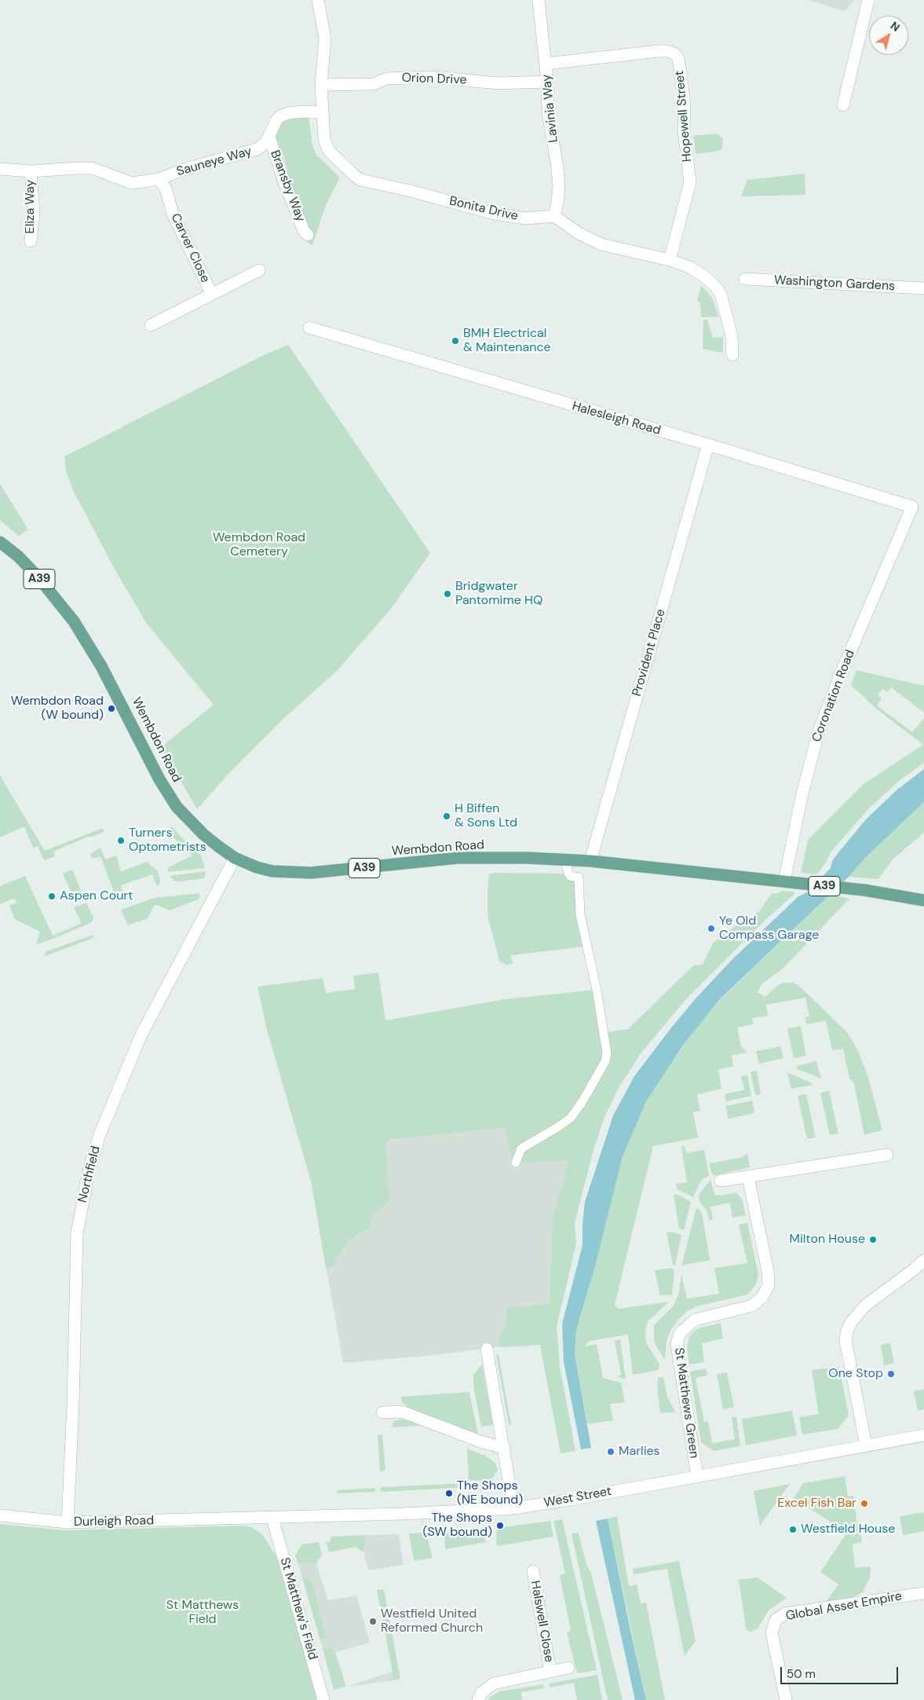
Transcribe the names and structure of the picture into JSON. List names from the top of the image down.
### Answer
{
  "streets": {
    "main road": ["A39", "Wembdon Road"],
    "street": [
      "Orion Drive",
      "Lavinia Way",
      "Hopewell Street",
      "Sauneye Way",
      "Bransby Way",
      "Eliza Way",
      "Bonita Drive",
      "Carver Close",
      "Washington Gardens",
      "Halesleigh Road",
      "Provident Place",
      "Coronation Road",
      "Northfield",
      "St Matthews Green",
      "West Street",
      "Durleigh Road",
      "Global Asset Empire",
      "St Matthew's Field",
      "Halswell Close"
    ]
  },
  "crossings": [
    ["Orion Drive", "Lavinia Way"],
    ["Orion Drive", "Bonita Drive"],
    ["Lavinia Way", "Hopewell Street"],
    ["Lavinia Way", "Bonita Drive"],
    ["Sauneye Way", "Bransby Way"],
    ["Sauneye Way", "Bonita Drive"],
    ["Sauneye Way", "Carver Close"],
    ["Halesleigh Road", "Provident Place"],
    ["Halesleigh Road", "Coronation Road"],
    ["Provident Place", "Wembdon Road"],
    ["Coronation Road", "Wembdon Road"],
    ["Wembdon Road", "Northfield"],
    ["Northfield", "Durleigh Road"],
    ["St Matthews Green", "West Street"],
    ["West Street", "Durleigh Road"],
    ["West Street", "St Matthew's Field"]
  ],
  "parks": ["Wembdon Road Cemetery", "St Matthews Field"],
  "places": [
    "BMH Electrical & Maintenance",
    "Bridgwater Pantomime HQ",
    "Wembdon Road (W bound)",
    "H Biffen & Sons Ltd",
    "Turners Optometrists",
    "Aspen Court",
    "Ye Old Compass Garage",
    "Milton House",
    "One Stop",
    "Marlies",
    "The Shops (NE bound)",
    "Excel Fish Bar",
    "The Shops (SW bound)",
    "Westfield House",
    "Westfield United Reformed Church"
  ],
  "scale_bar": "50 m",
  "north": "top right"
}
